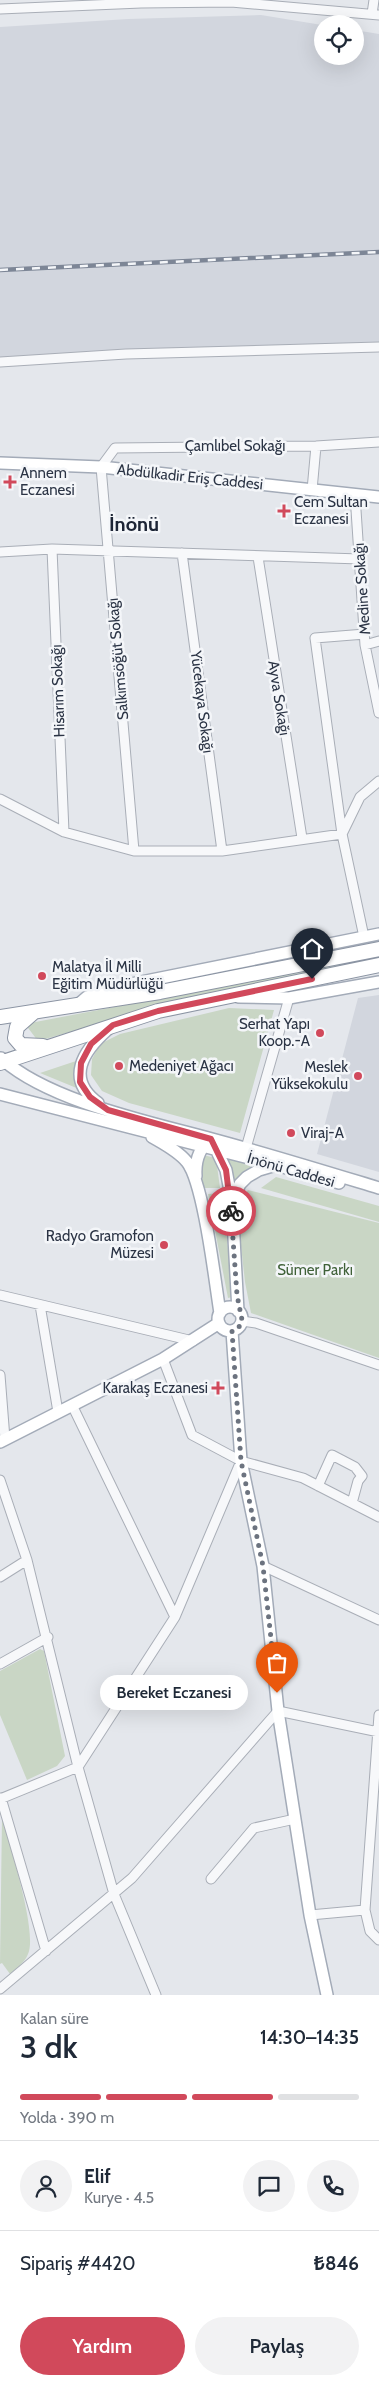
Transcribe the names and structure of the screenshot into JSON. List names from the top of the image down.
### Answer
{
  "streets": {
    "main road": ["Abdülkadir Eriş Caddesi", "İnönü Caddesi"],
    "street": [
      "Çamlıbel Sokağı",
      "Medine Sokağı",
      "Salkımsöğüt Sokağı",
      "Hisarım Sokağı",
      "Ayva Sokağı",
      "Yücekaya Sokağı"
    ]
  },
  "crossings": [
    ["Çamlıbel Sokağı", "Abdülkadir Eriş Caddesi"],
    ["Çamlıbel Sokağı", "Salkımsöğüt Sokağı"],
    ["Abdülkadir Eriş Caddesi", "Medine Sokağı"],
    ["Abdülkadir Eriş Caddesi", "Salkımsöğüt Sokağı"]
  ],
  "districts": ["İnönü"],
  "parks": ["Sümer Parkı"],
  "places": {
    "health": ["Annem Eczanesi", "Cem Sultan Eczanesi", "Karakaş Eczanesi"],
    "other": [
      "Malatya İl Milli Eğitim Müdürlüğü",
      "Serhat Yapı Koop.-A",
      "Medeniyet Ağacı",
      "Meslek Yüksekokulu",
      "Viraj-A",
      "Radyo Gramofon Müzesi",
      "Bereket Eczanesi"
    ]
  },
  "page": {
    "bubble": "Bereket Eczanesi",
    "heading": ["3 dk", "Kalan süre", "14:30–14:35"],
    "panel": [
      "Elif",
      "Kurye · 4.5",
      "Sipariş #4420",
      "₺846"
    ],
    "bar": "Yolda · 390 m",
    "buttons": ["Yardım", "Paylaş"]
  }
}
